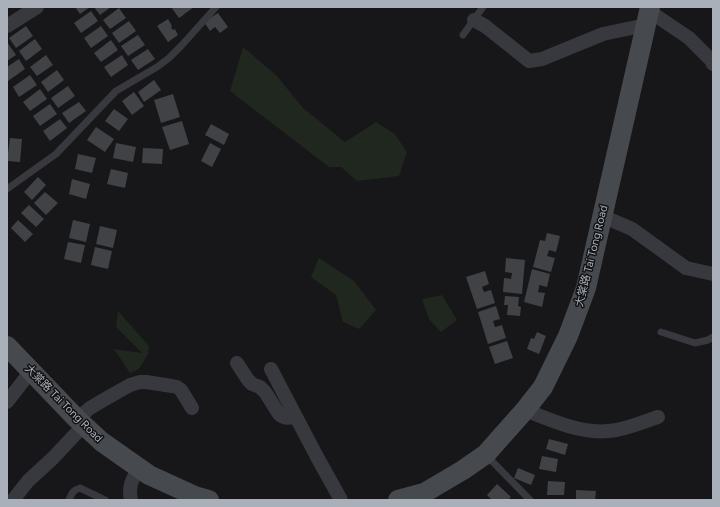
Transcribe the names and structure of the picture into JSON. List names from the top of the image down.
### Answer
{
  "streets": {
    "street": ["大棠路 Tai Tong Road"]
  }
}
